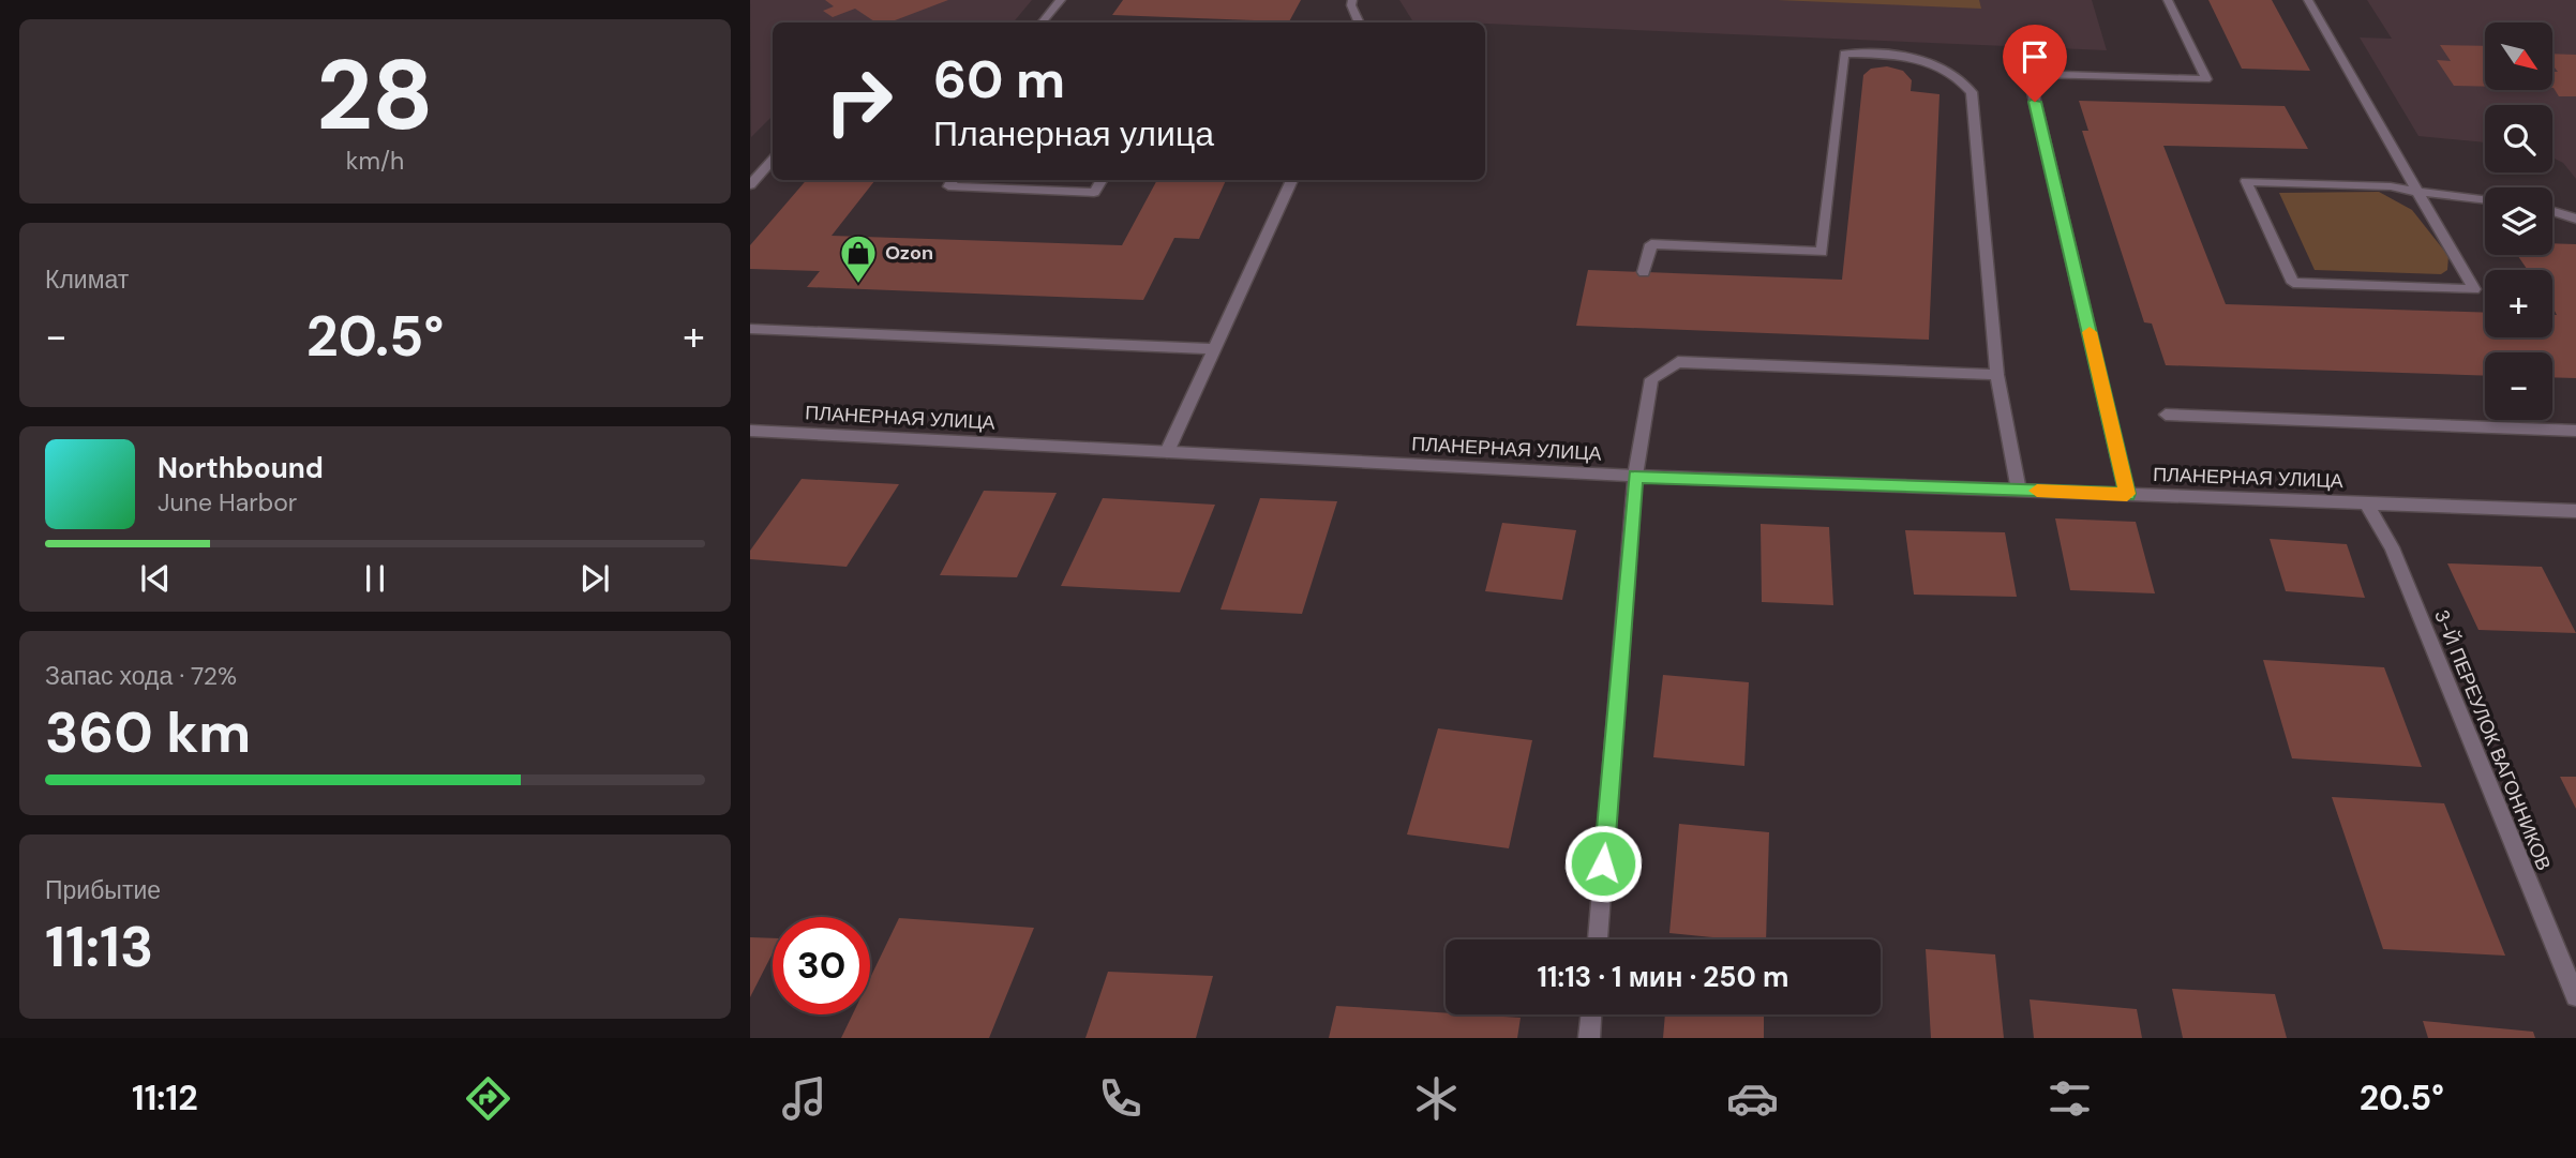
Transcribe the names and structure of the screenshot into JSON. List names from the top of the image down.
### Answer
{
  "streets": {
    "street": ["ПЛАНЕРНАЯ УЛИЦА", "3-Й ПЕРЕУЛОК ВАГОННИКОВ"]
  },
  "crossings": [
    ["ПЛАНЕРНАЯ УЛИЦА", "3-Й ПЕРЕУЛОК ВАГОННИКОВ"]
  ],
  "places": {
    "shop": ["Ozon"]
  },
  "north": "bottom right",
  "page": {
    "tile": [
      ["28", "km/h"],
      "Климат",
      ["Запас хода · 72%", "360 km"],
      ["Прибытие", "11:13"]
    ],
    "map_buttons": ["+", "−"],
    "turn": ["60 m", "Планерная улица"],
    "heat": ["−", "20.5°", "+"],
    "song": ["Northbound", "June Harbor"],
    "limit": "30",
    "trip": "11:13 · 1 мин · 250 m",
    "tabs": ["11:12", "20.5°"]
  }
}
